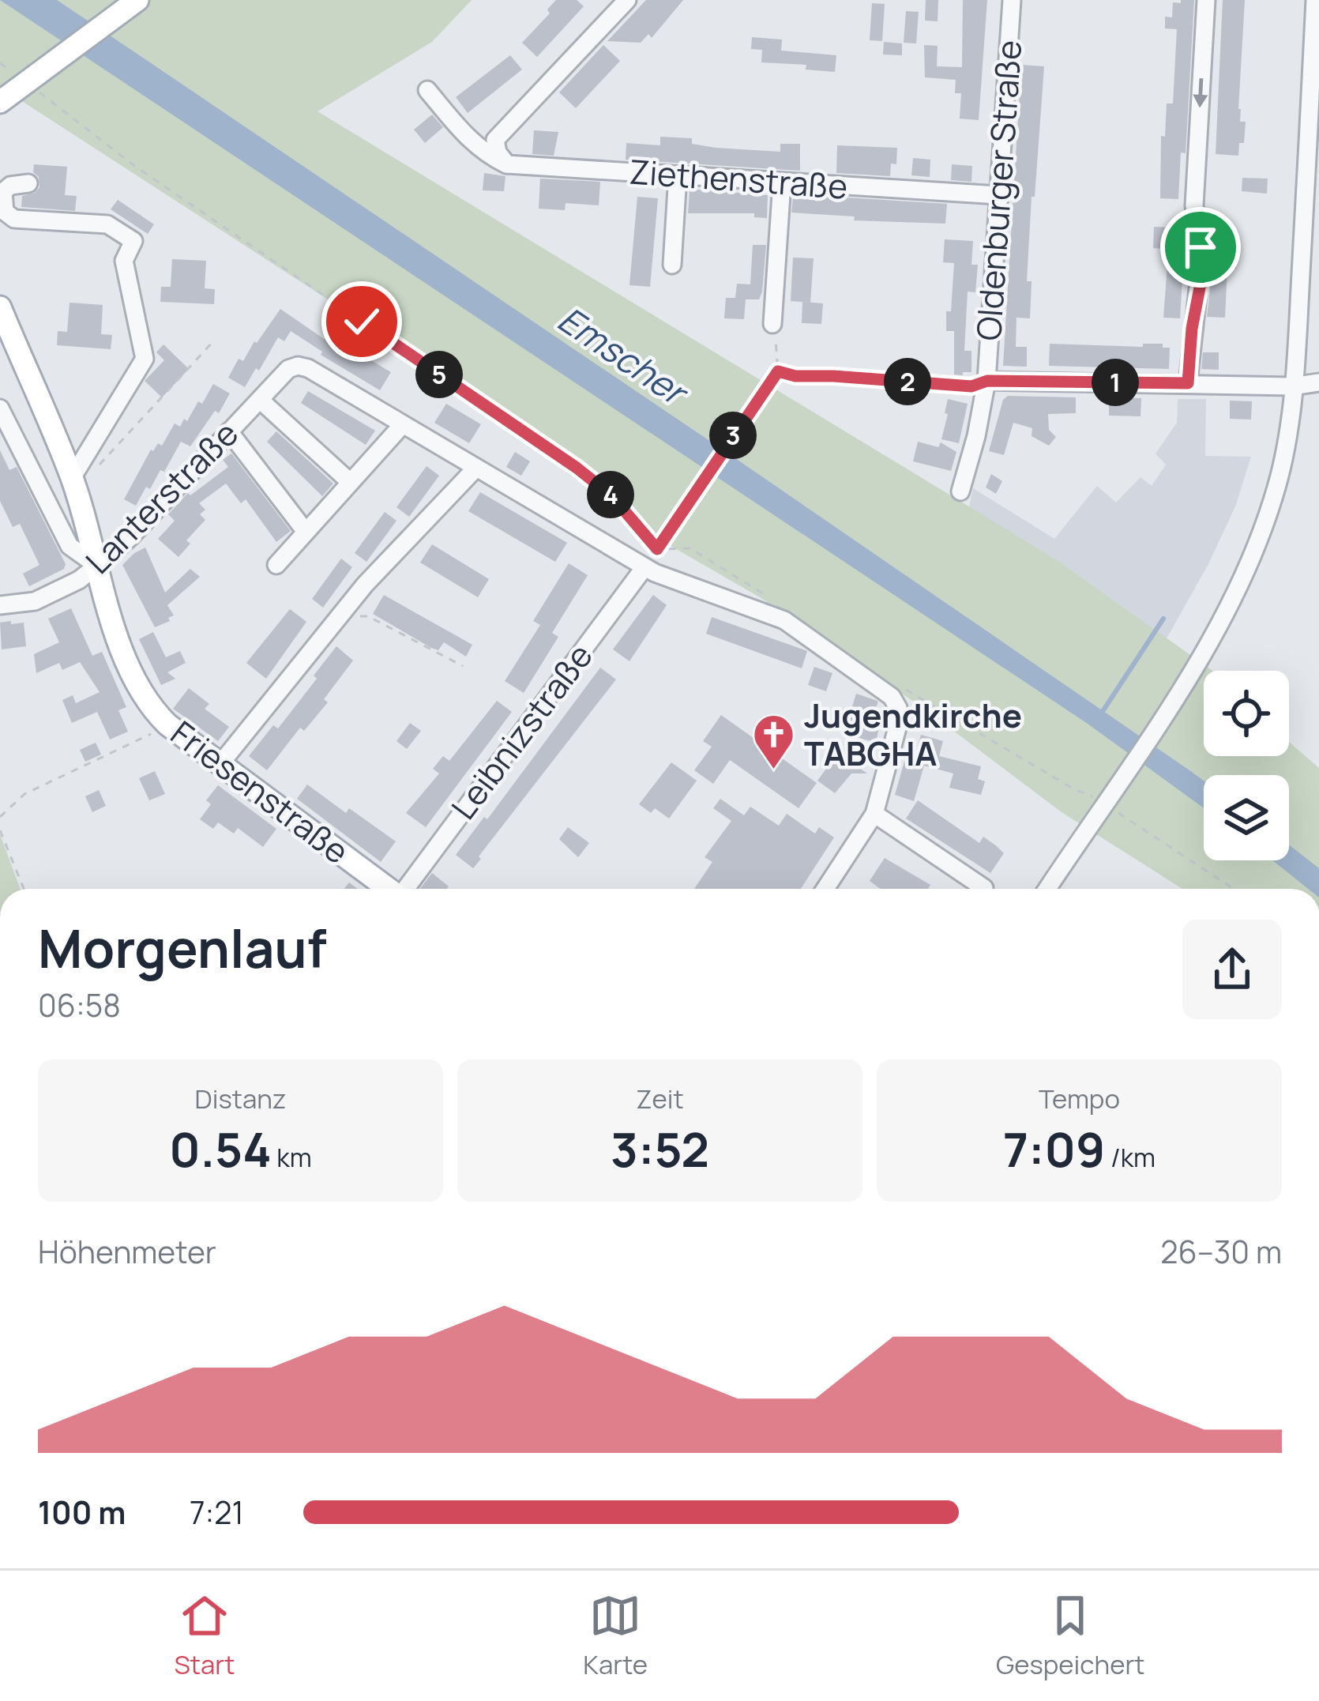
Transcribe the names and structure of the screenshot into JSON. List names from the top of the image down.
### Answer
{
  "streets": {
    "main road": ["Friesenstraße"],
    "street": [
      "Ziethenstraße",
      "Oldenburger Straße",
      "Lanterstraße",
      "Leibnizstraße"
    ]
  },
  "crossings": [
    ["Ziethenstraße", "Oldenburger Straße"],
    ["Lanterstraße", "Friesenstraße"]
  ],
  "water": ["Emscher"],
  "places": {
    "church": ["Jugendkirche TABGHA"]
  },
  "page": {
    "pins": [
      "5",
      "2",
      "1",
      "3",
      "4"
    ],
    "heading": ["Morgenlauf", "06:58"],
    "stats": [
      ["Distanz", "0.54 km"],
      ["Zeit", "3:52"],
      ["Tempo", "7:09 /km"]
    ],
    "chart": ["Höhenmeter", "26–30 m"],
    "list": [
      {
        "name": "100 m",
        "note": "7:21"
      }
    ],
    "tabs": ["Start", "Karte", "Gespeichert"]
  }
}
